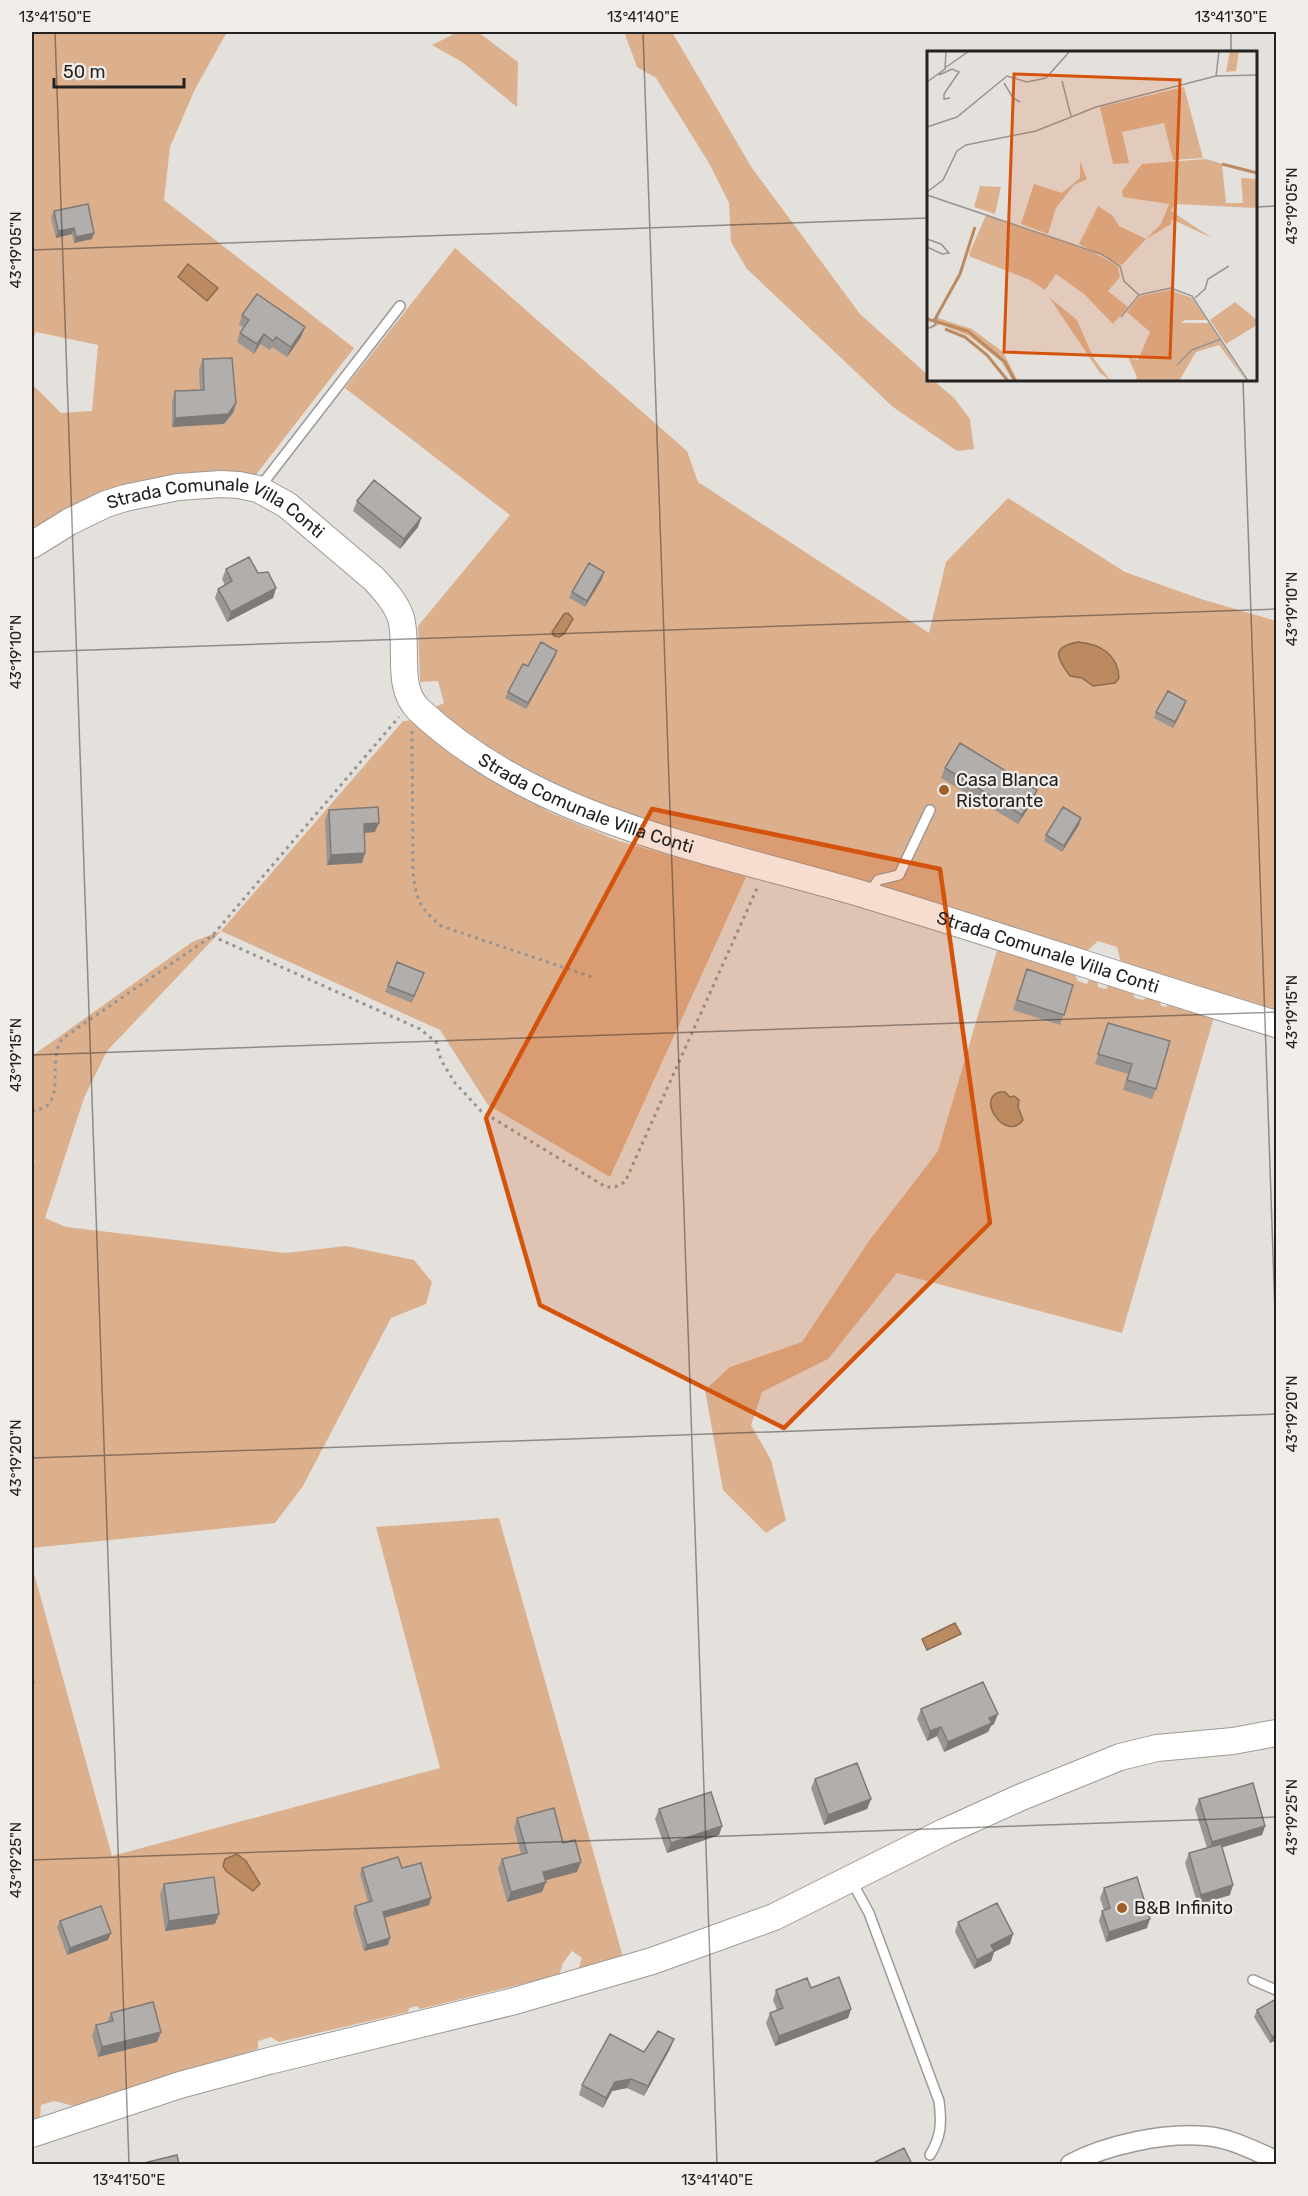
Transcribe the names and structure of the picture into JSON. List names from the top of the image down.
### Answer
{
  "streets": {
    "street": ["Strada Comunale Villa Conti"]
  },
  "places": ["Casa Blanca Ristorante", "B&B Infinito"],
  "scale_bar": "50 m",
  "coordinates": [
    "13°41'50\"E",
    "13°41'40\"E",
    "13°41'30\"E",
    "43°19'05\"N",
    "43°19'10\"N",
    "43°19'15\"N",
    "43°19'20\"N",
    "43°19'25\"N"
  ]
}
